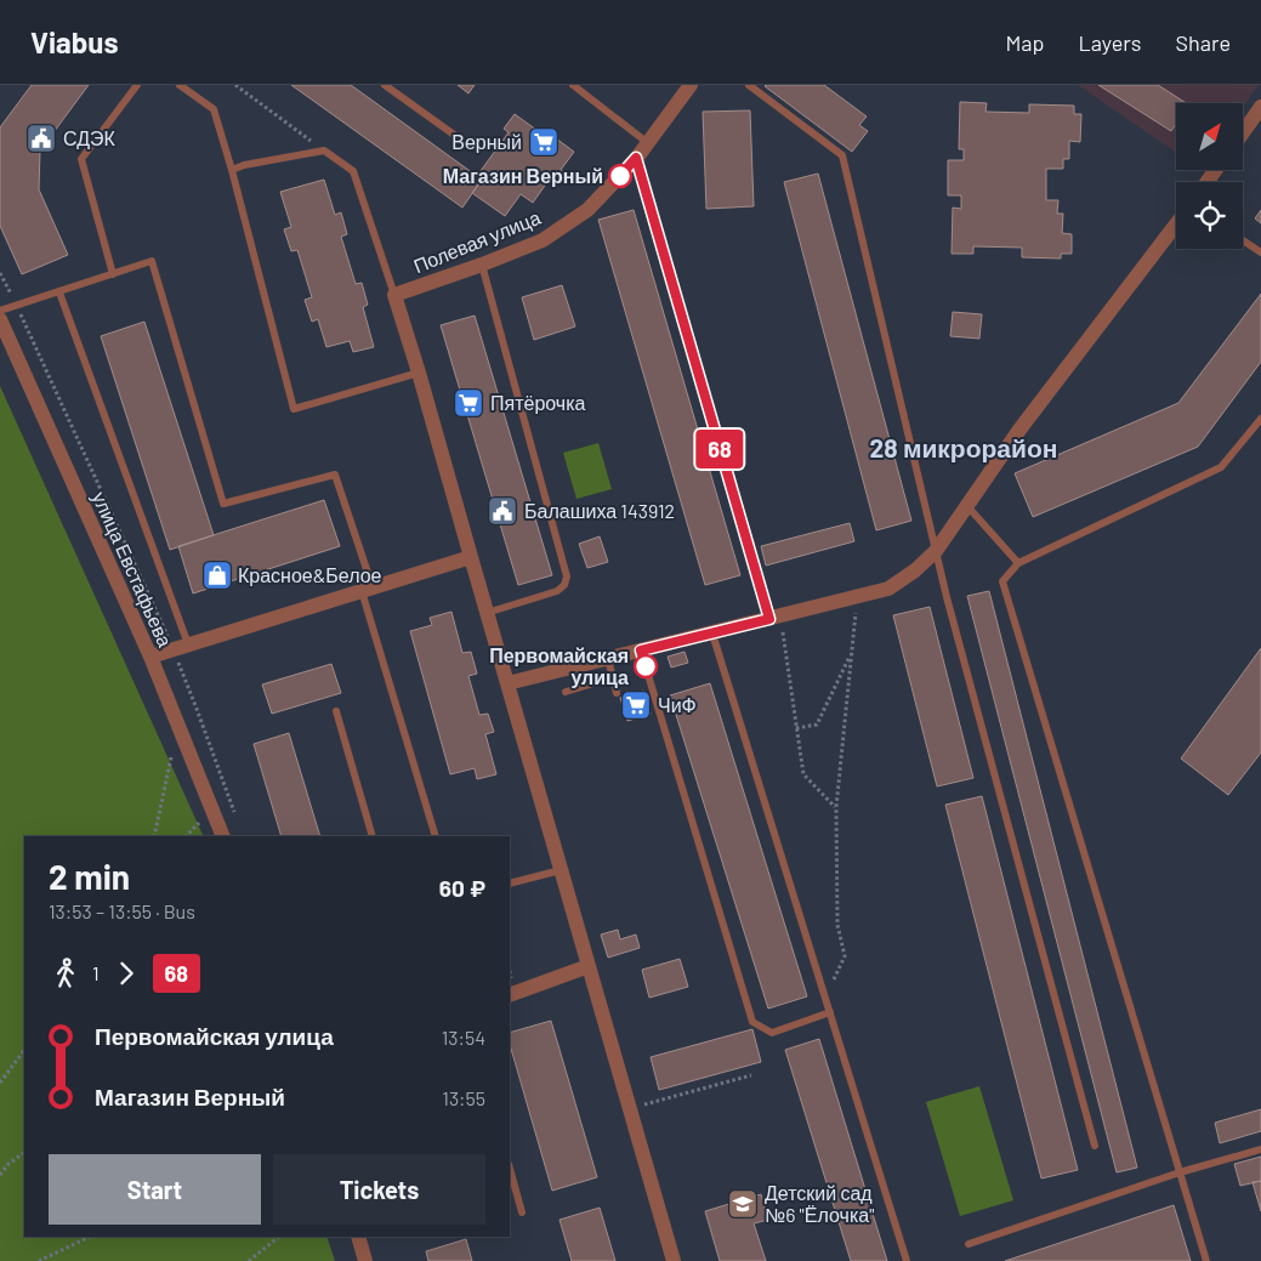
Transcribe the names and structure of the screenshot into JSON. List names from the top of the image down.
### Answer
{
  "streets": {
    "street": ["Полевая улица", "улица Евстафьева"]
  },
  "districts": ["28 микрорайон"],
  "places": {
    "public building": ["СДЭК", "Балашиха 143912"],
    "supermarket": ["Верный", "Пятёрочка", "ЧиФ"],
    "other": ["Магазин Верный", "Первомайская улица"],
    "shop": ["Красное&Белое"],
    "school or university": ["Детский сад №6 \"Ёлочка\""]
  },
  "lines": ["bus line 68"],
  "north": "top right",
  "page": {
    "header": "Viabus",
    "nav": ["Map", "Layers", "Share"],
    "on_map": "68",
    "heading": ["2 min", "13:53 – 13:55 · Bus", "60 ₽"],
    "legs": ["1", "68"],
    "list": [
      {
        "name": "Первомайская улица",
        "value": "13:54"
      },
      {
        "name": "Магазин Верный",
        "value": "13:55"
      }
    ],
    "buttons": ["Start", "Tickets"]
  }
}
